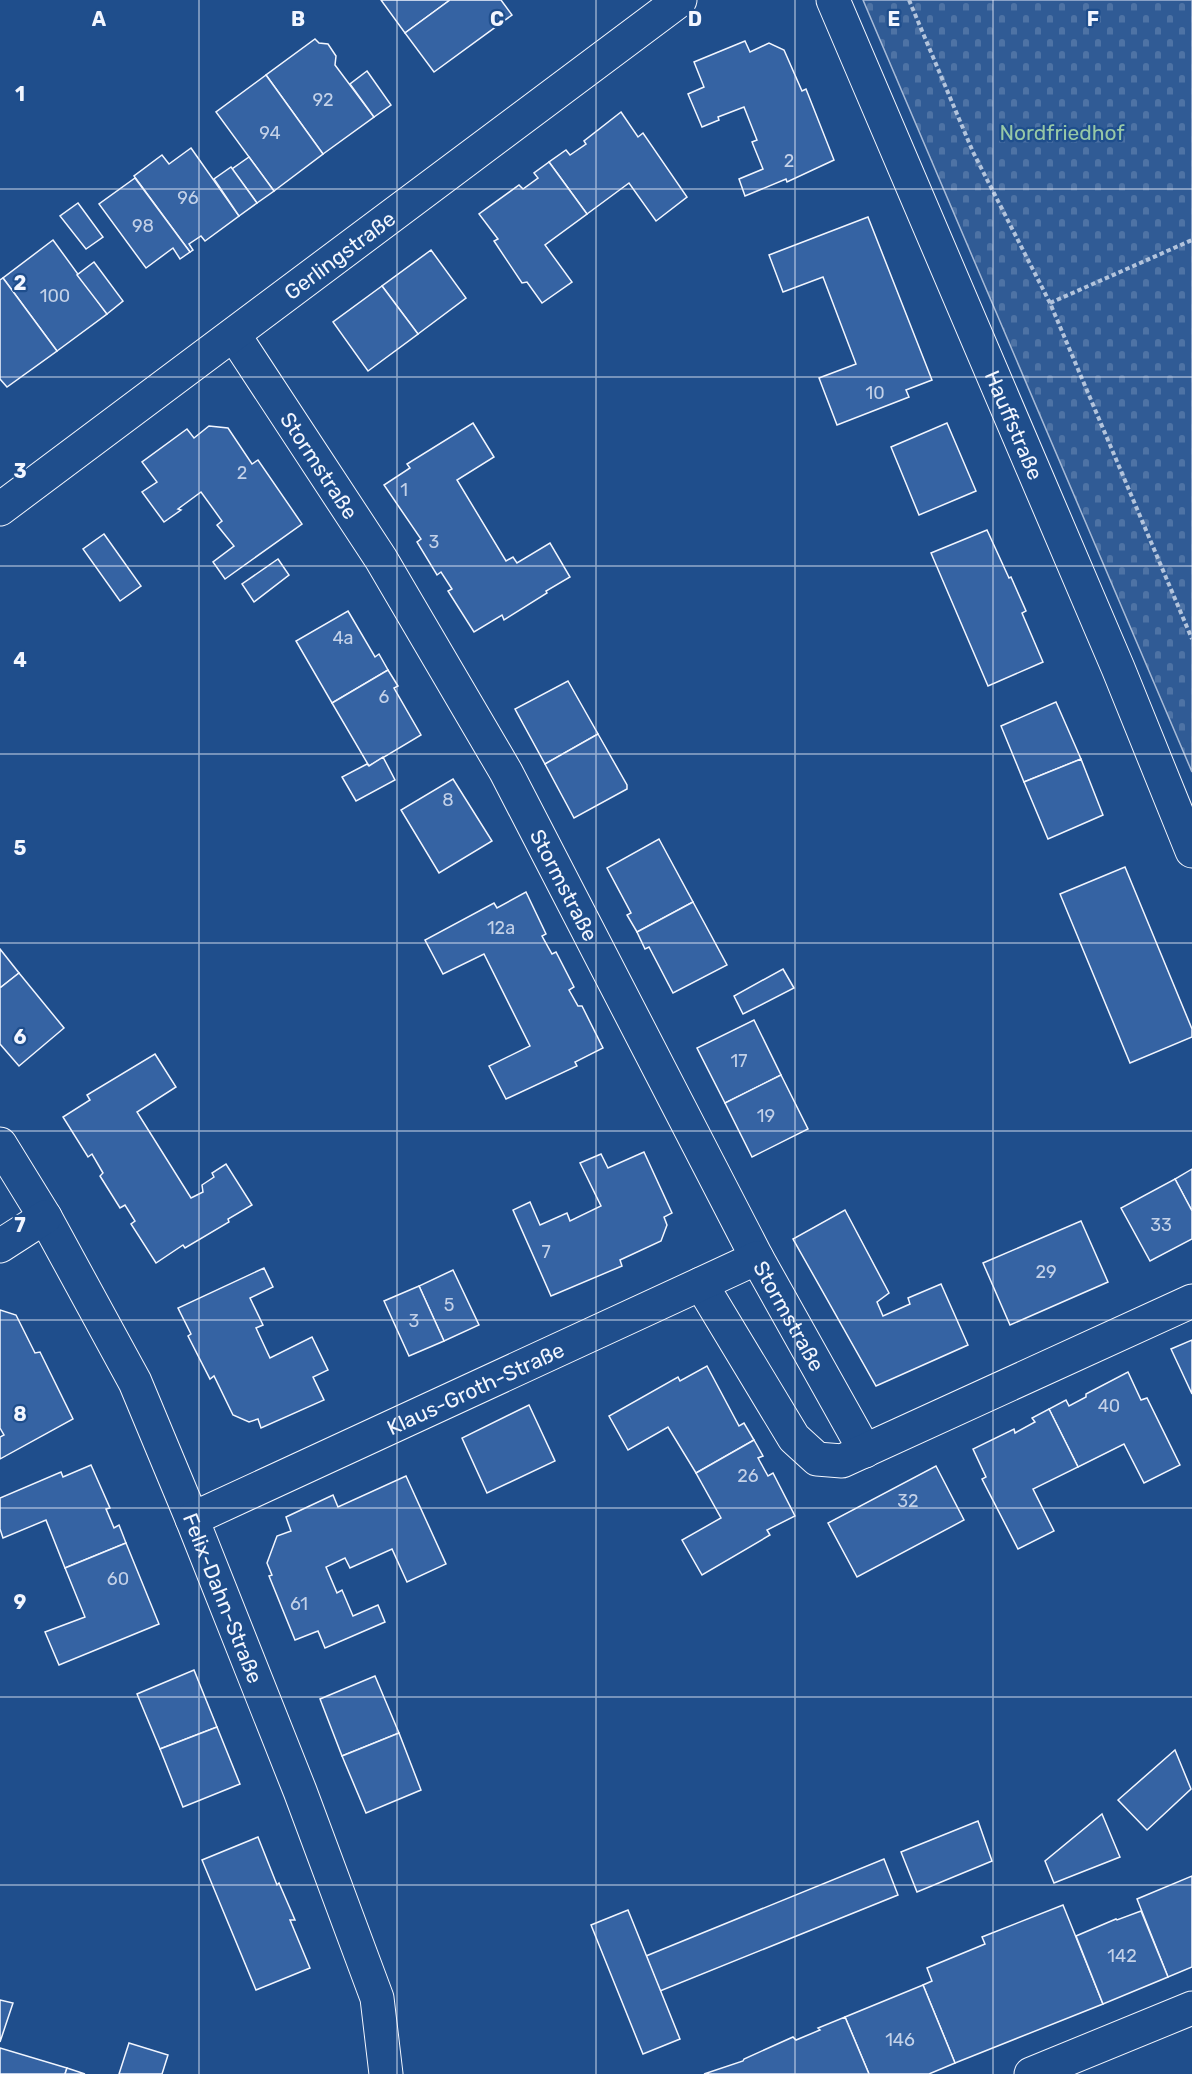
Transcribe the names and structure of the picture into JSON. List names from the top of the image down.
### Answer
{
  "streets": {
    "street": [
      "Gerlingstraße",
      "Hauffstraße",
      "Stormstraße",
      "Klaus-Groth-Straße",
      "Felix-Dahn-Straße"
    ]
  },
  "crossings": [
    ["Gerlingstraße", "Stormstraße"],
    ["Stormstraße", "Klaus-Groth-Straße"],
    ["Klaus-Groth-Straße", "Felix-Dahn-Straße"]
  ],
  "parks": ["Nordfriedhof"],
  "house_numbers": [
    "92",
    "94",
    "2",
    "96",
    "98",
    "100",
    "10",
    "2",
    "1",
    "3",
    "4a",
    "6",
    "8",
    "12a",
    "17",
    "19",
    "33",
    "7",
    "29",
    "5",
    "3",
    "40",
    "26",
    "32",
    "60",
    "61",
    "142",
    "146"
  ],
  "grid": {
    "columns": [
      "A",
      "B",
      "C",
      "D",
      "E",
      "F"
    ],
    "rows": [
      "1",
      "2",
      "3",
      "4",
      "5",
      "6",
      "7",
      "8",
      "9"
    ]
  }
}
